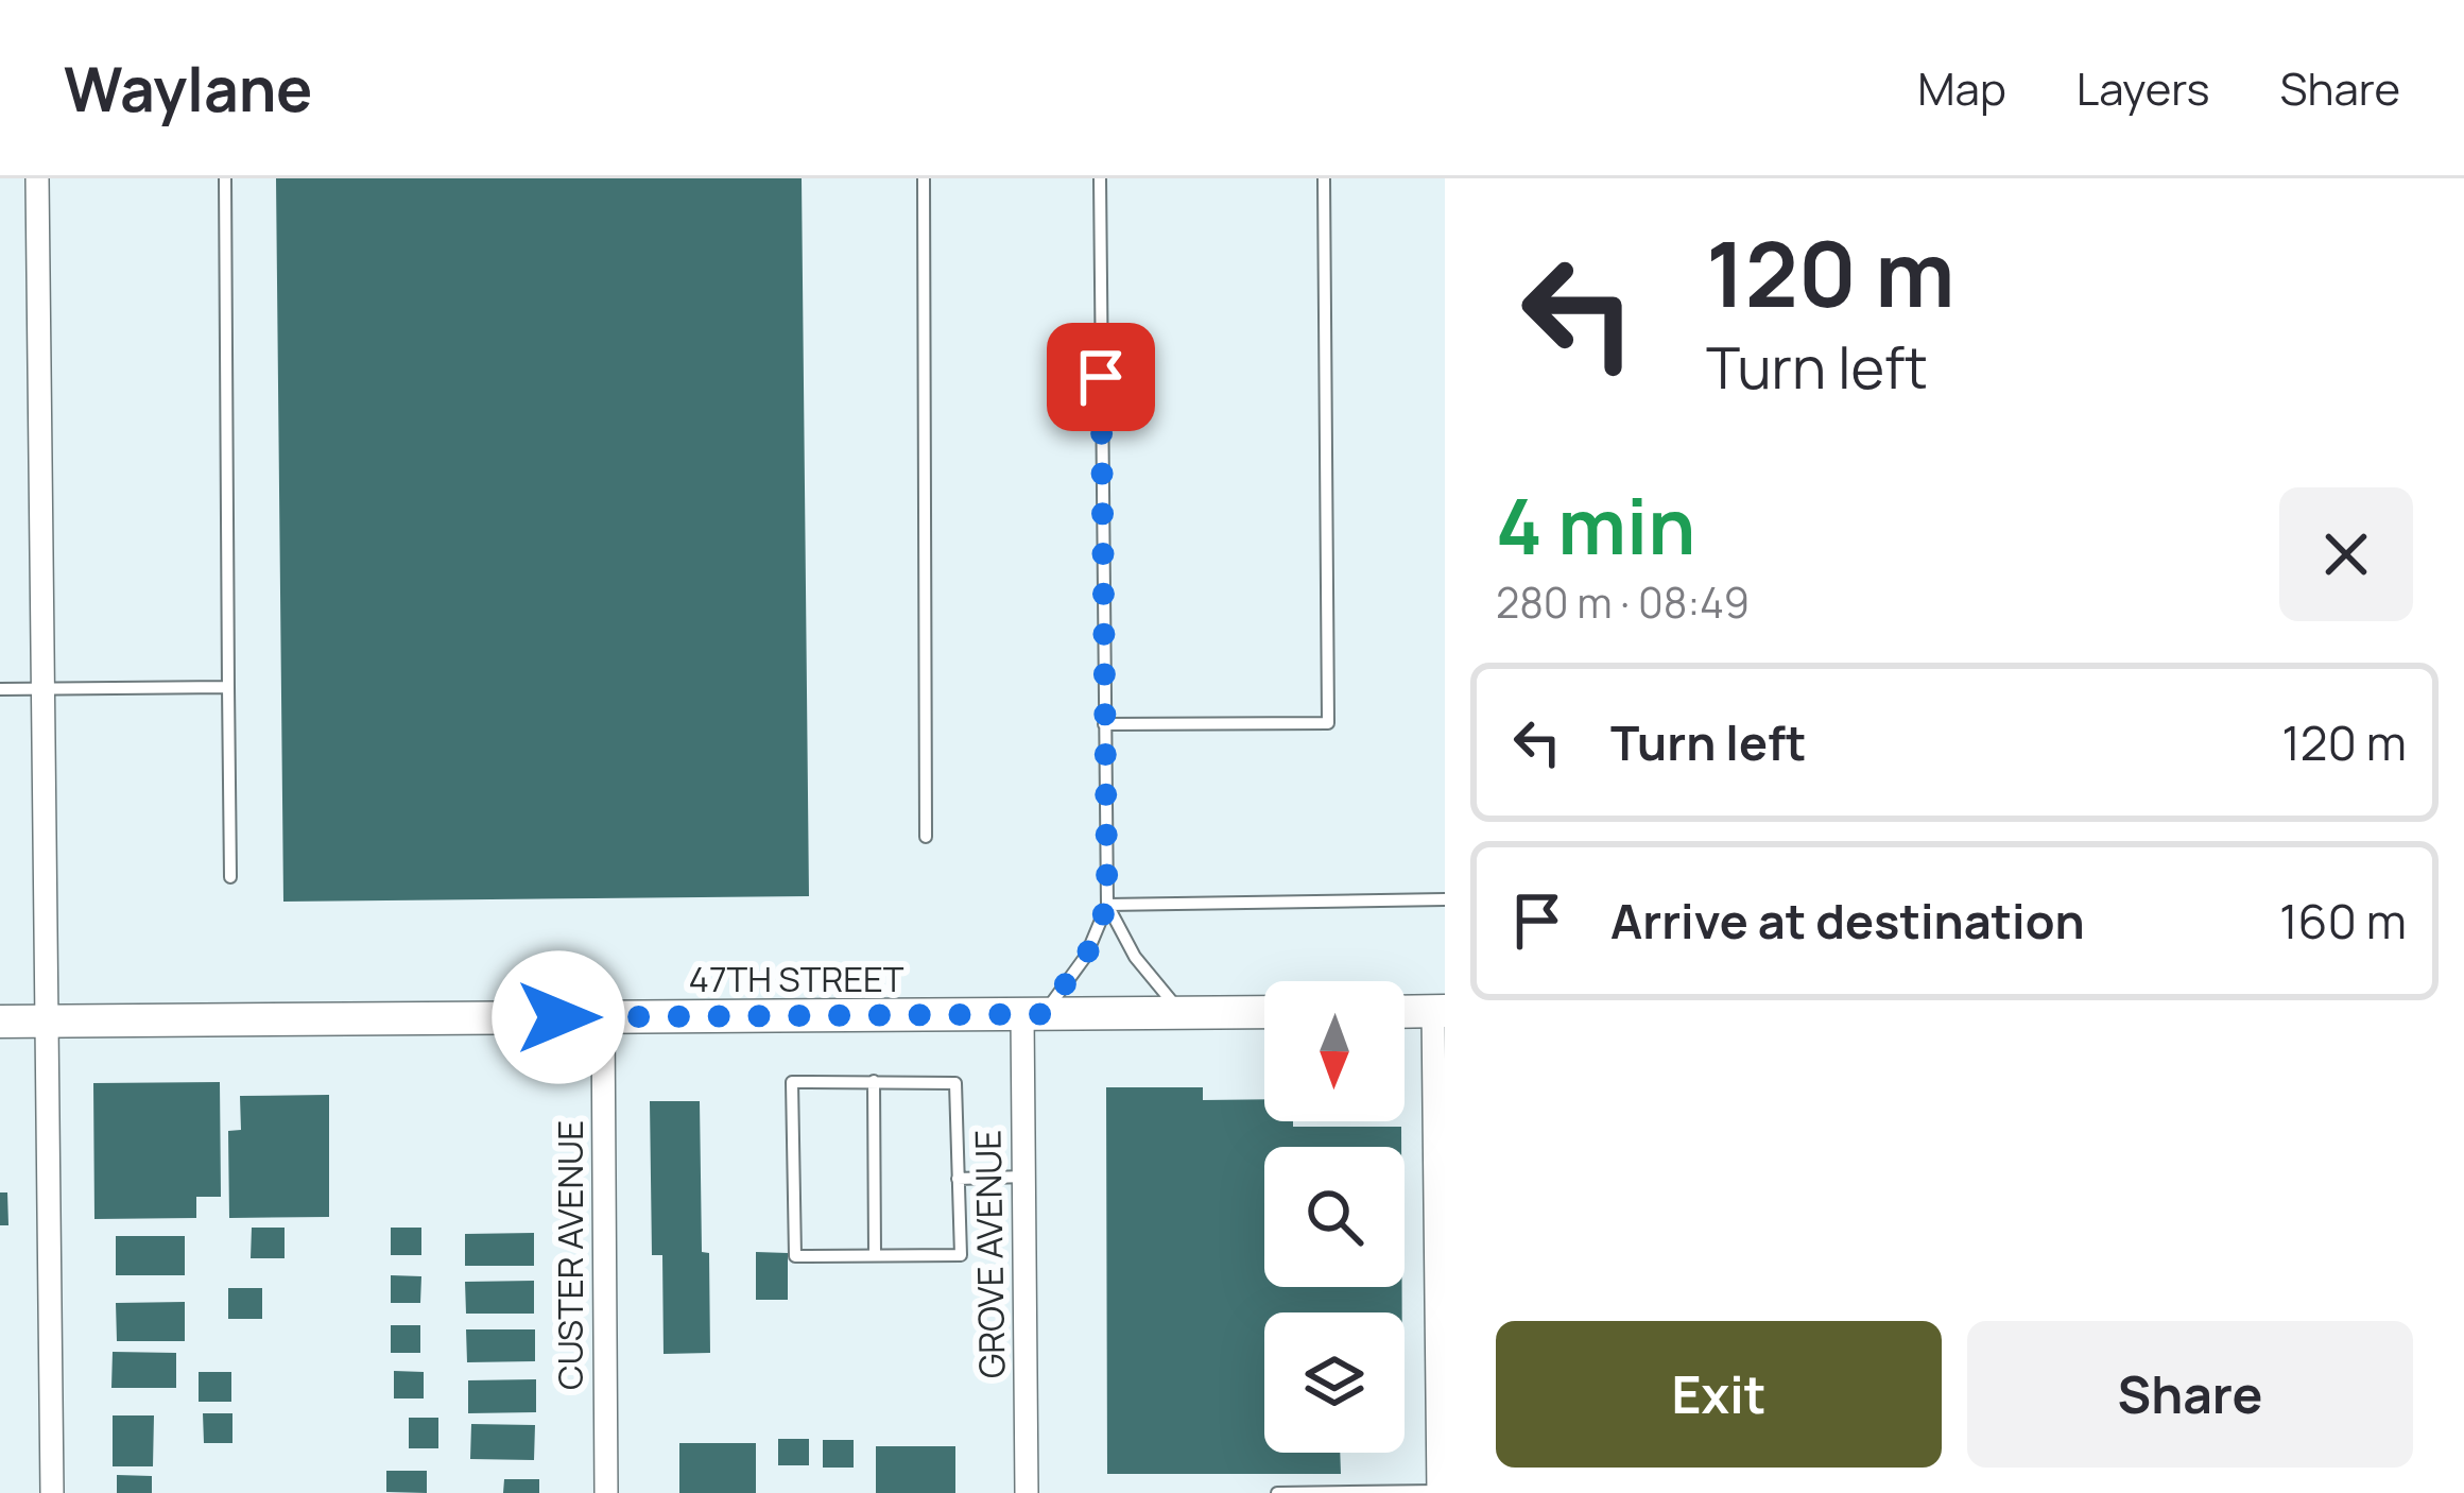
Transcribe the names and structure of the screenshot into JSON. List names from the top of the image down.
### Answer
{
  "streets": {
    "main road": ["47TH STREET"],
    "street": ["GROVE AVENUE", "CUSTER AVENUE"]
  },
  "crossings": [
    ["47TH STREET", "GROVE AVENUE"],
    ["47TH STREET", "CUSTER AVENUE"]
  ],
  "north": "bottom",
  "page": {
    "header": "Waylane",
    "nav": ["Map", "Layers", "Share"],
    "turn": ["120 m", "Turn left"],
    "heading": ["4 min", "280 m · 08:49"],
    "list": [
      {
        "name": "Turn left",
        "value": "120 m"
      },
      {
        "name": "Arrive at destination",
        "value": "160 m"
      }
    ],
    "buttons": ["Exit", "Share"]
  }
}
